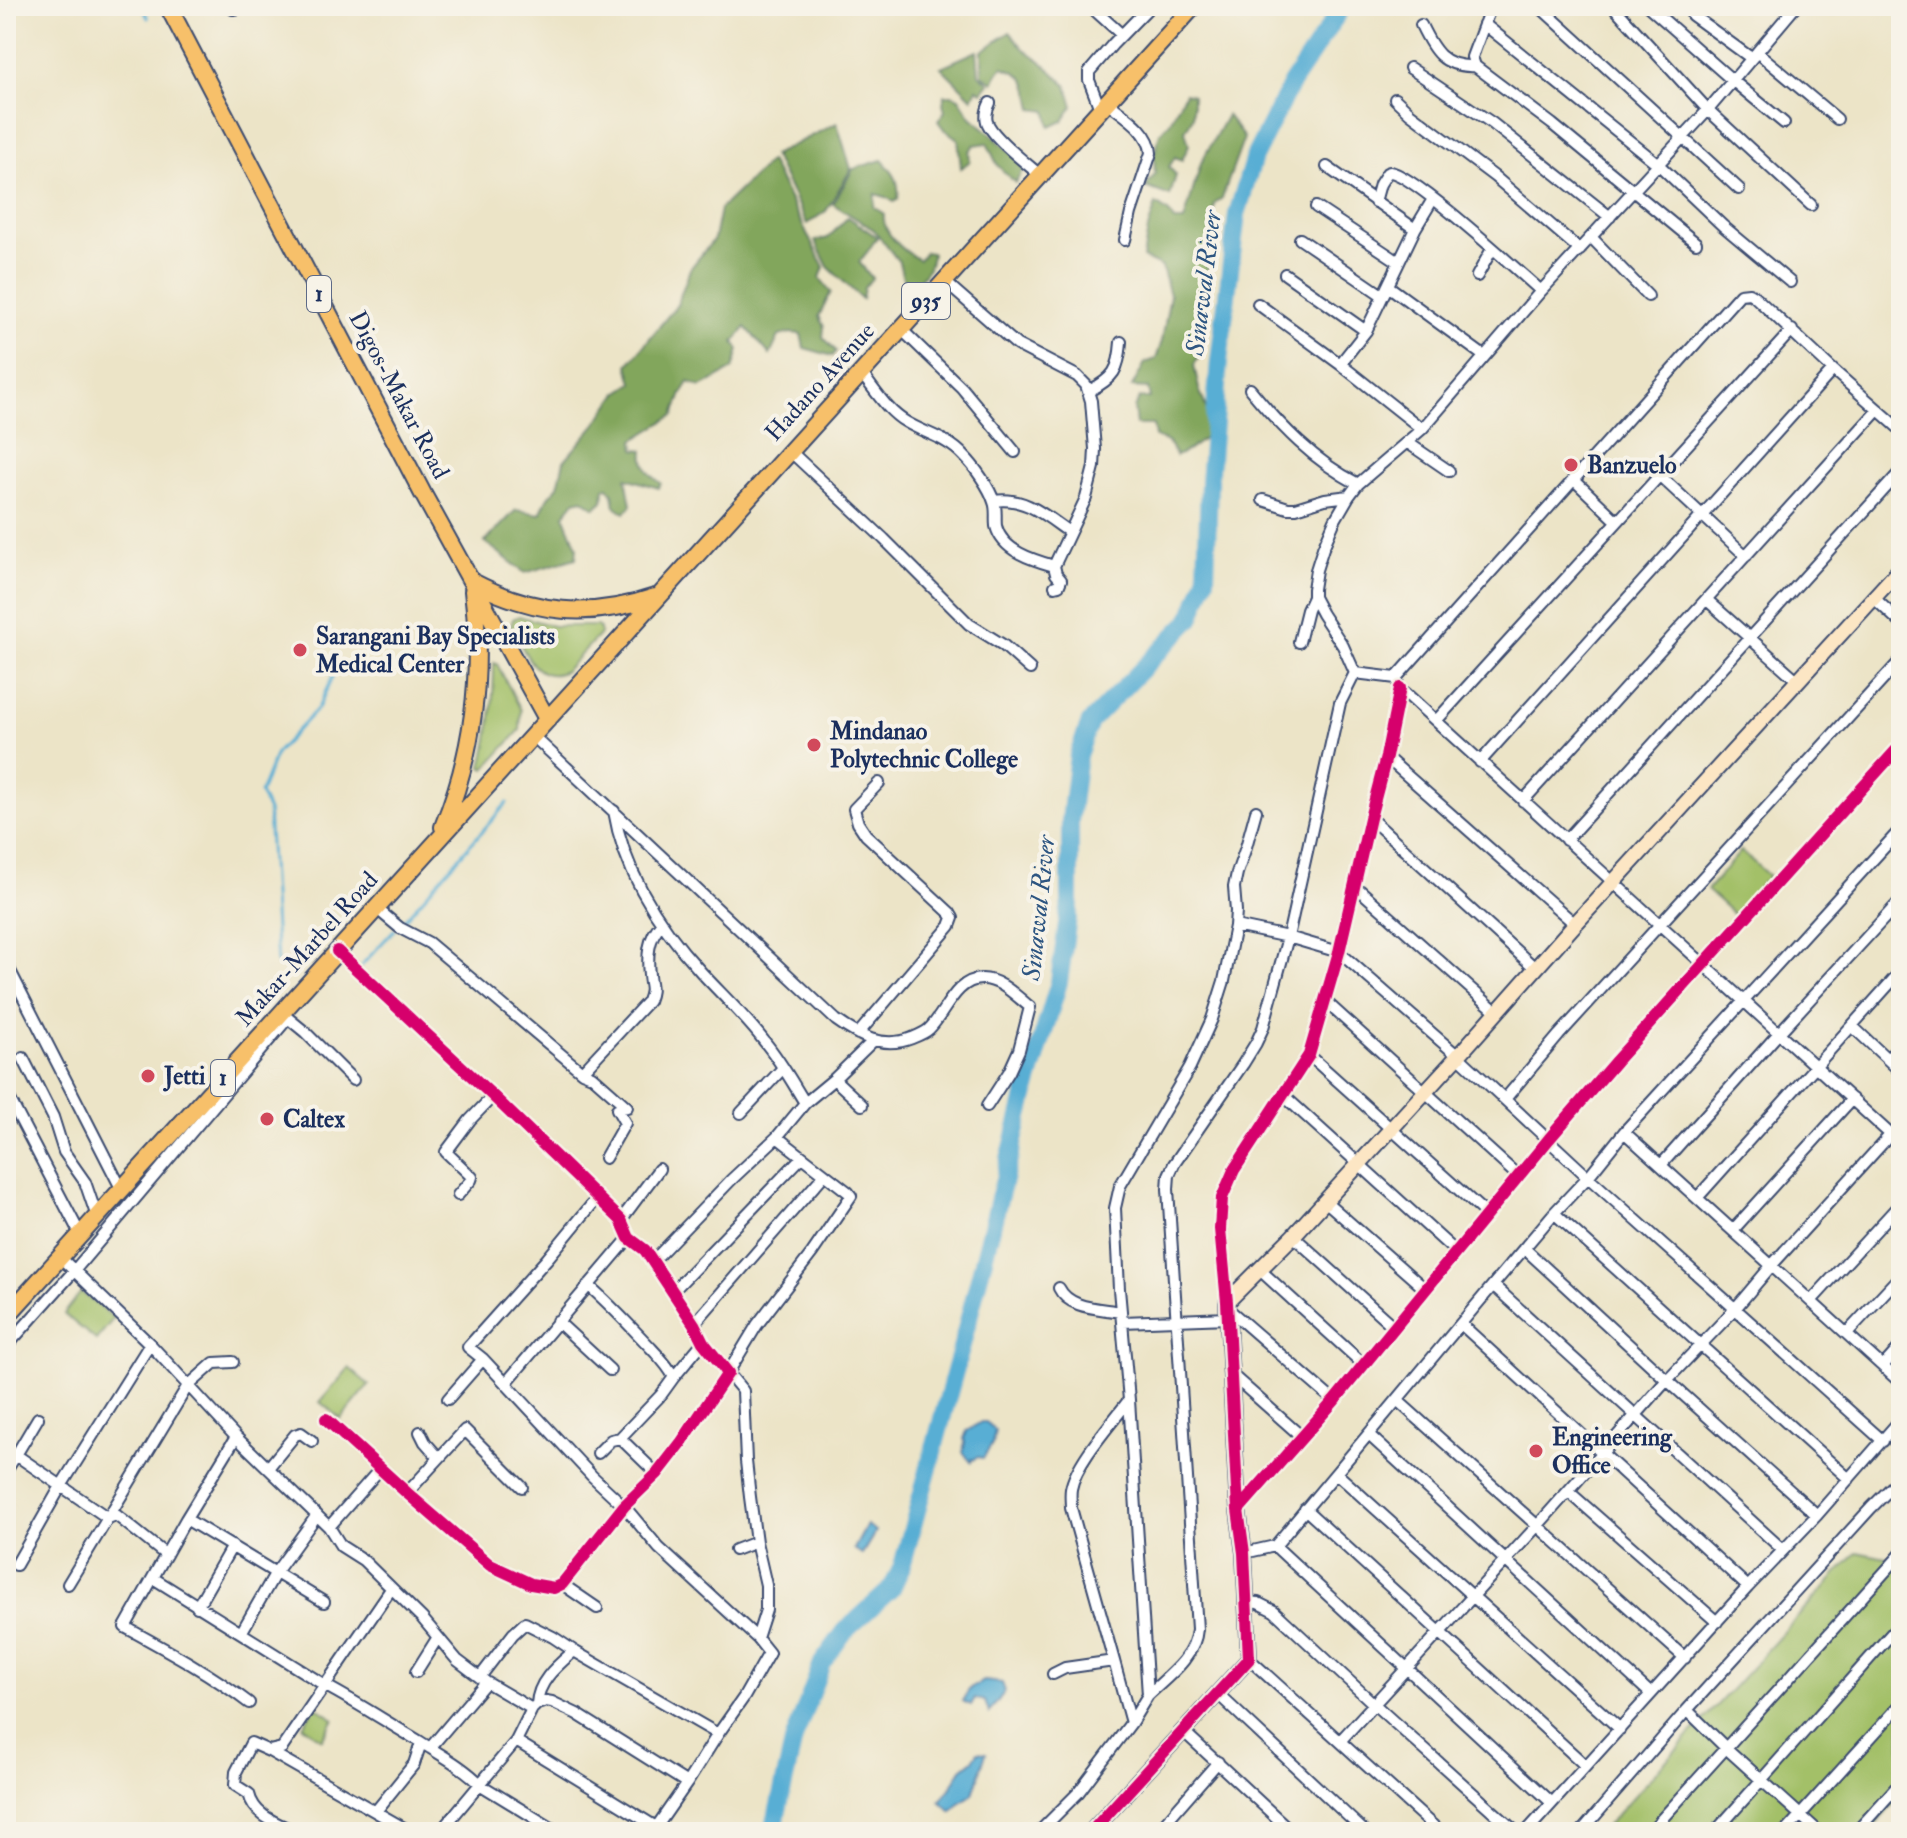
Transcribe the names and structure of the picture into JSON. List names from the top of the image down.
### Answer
{
  "streets": {
    "main road": [
      "1",
      "935",
      "Hadano Avenue",
      "Digos-Makar Road",
      "Makar-Marbel Road"
    ]
  },
  "crossings": [
    ["Hadano Avenue", "Digos-Makar Road"],
    ["Hadano Avenue", "Makar-Marbel Road"],
    ["Digos-Makar Road", "Makar-Marbel Road"]
  ],
  "water": ["Sinawal River"],
  "places": [
    "Banzuelo",
    "Sarangani Bay Specialists Medical Center",
    "Mindanao Polytechnic College",
    "Jetti",
    "Caltex",
    "Engineering Office"
  ]
}
